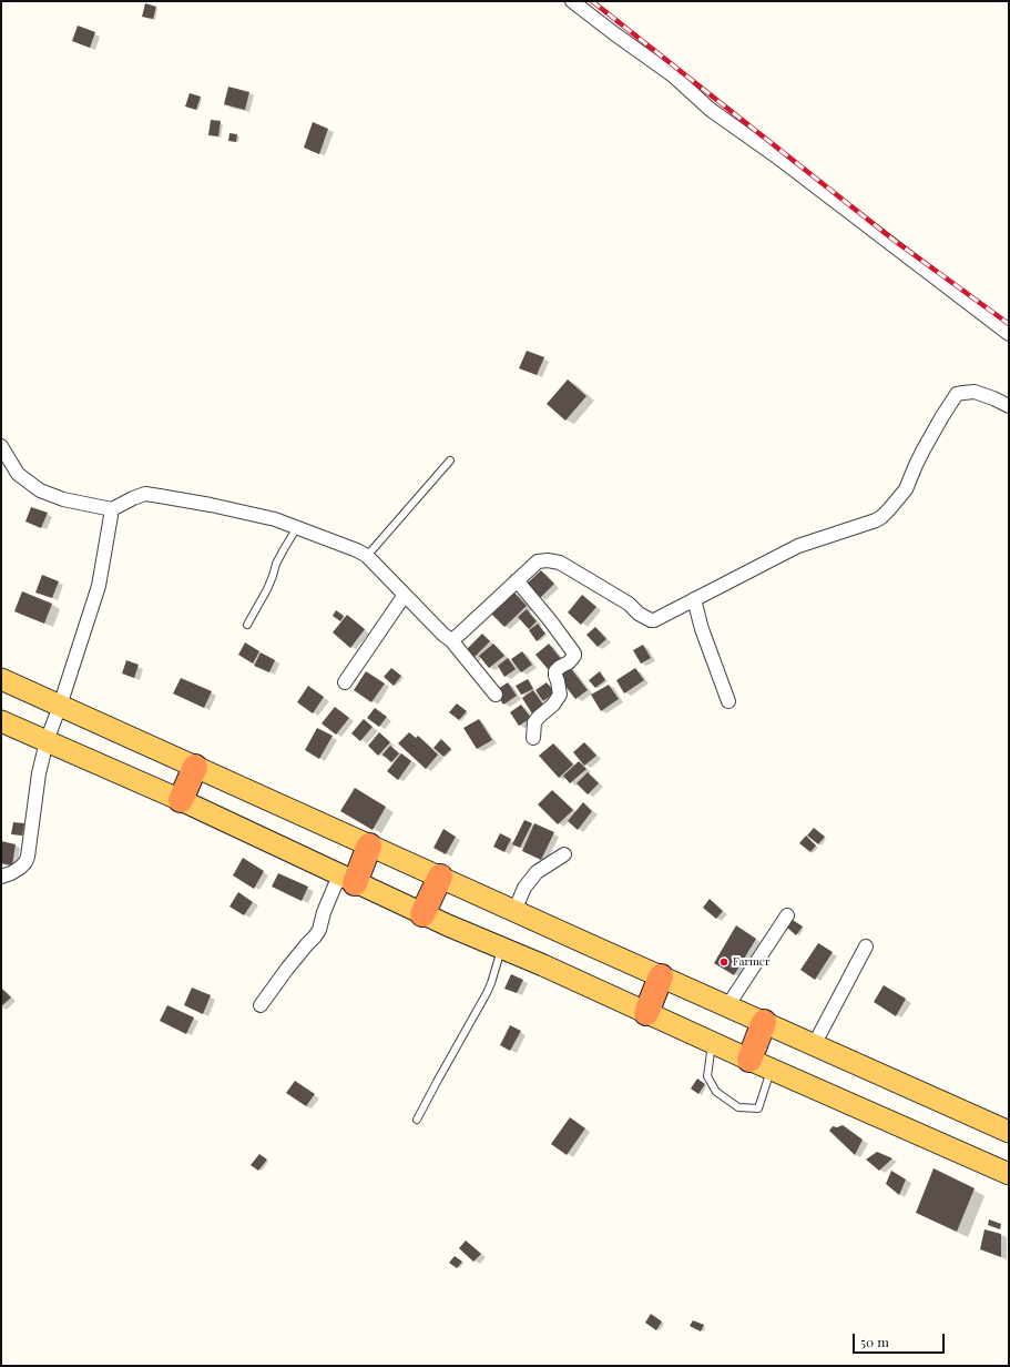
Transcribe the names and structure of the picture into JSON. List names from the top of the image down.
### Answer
{
  "places": ["Farmer"],
  "scale_bar": "50 m"
}
